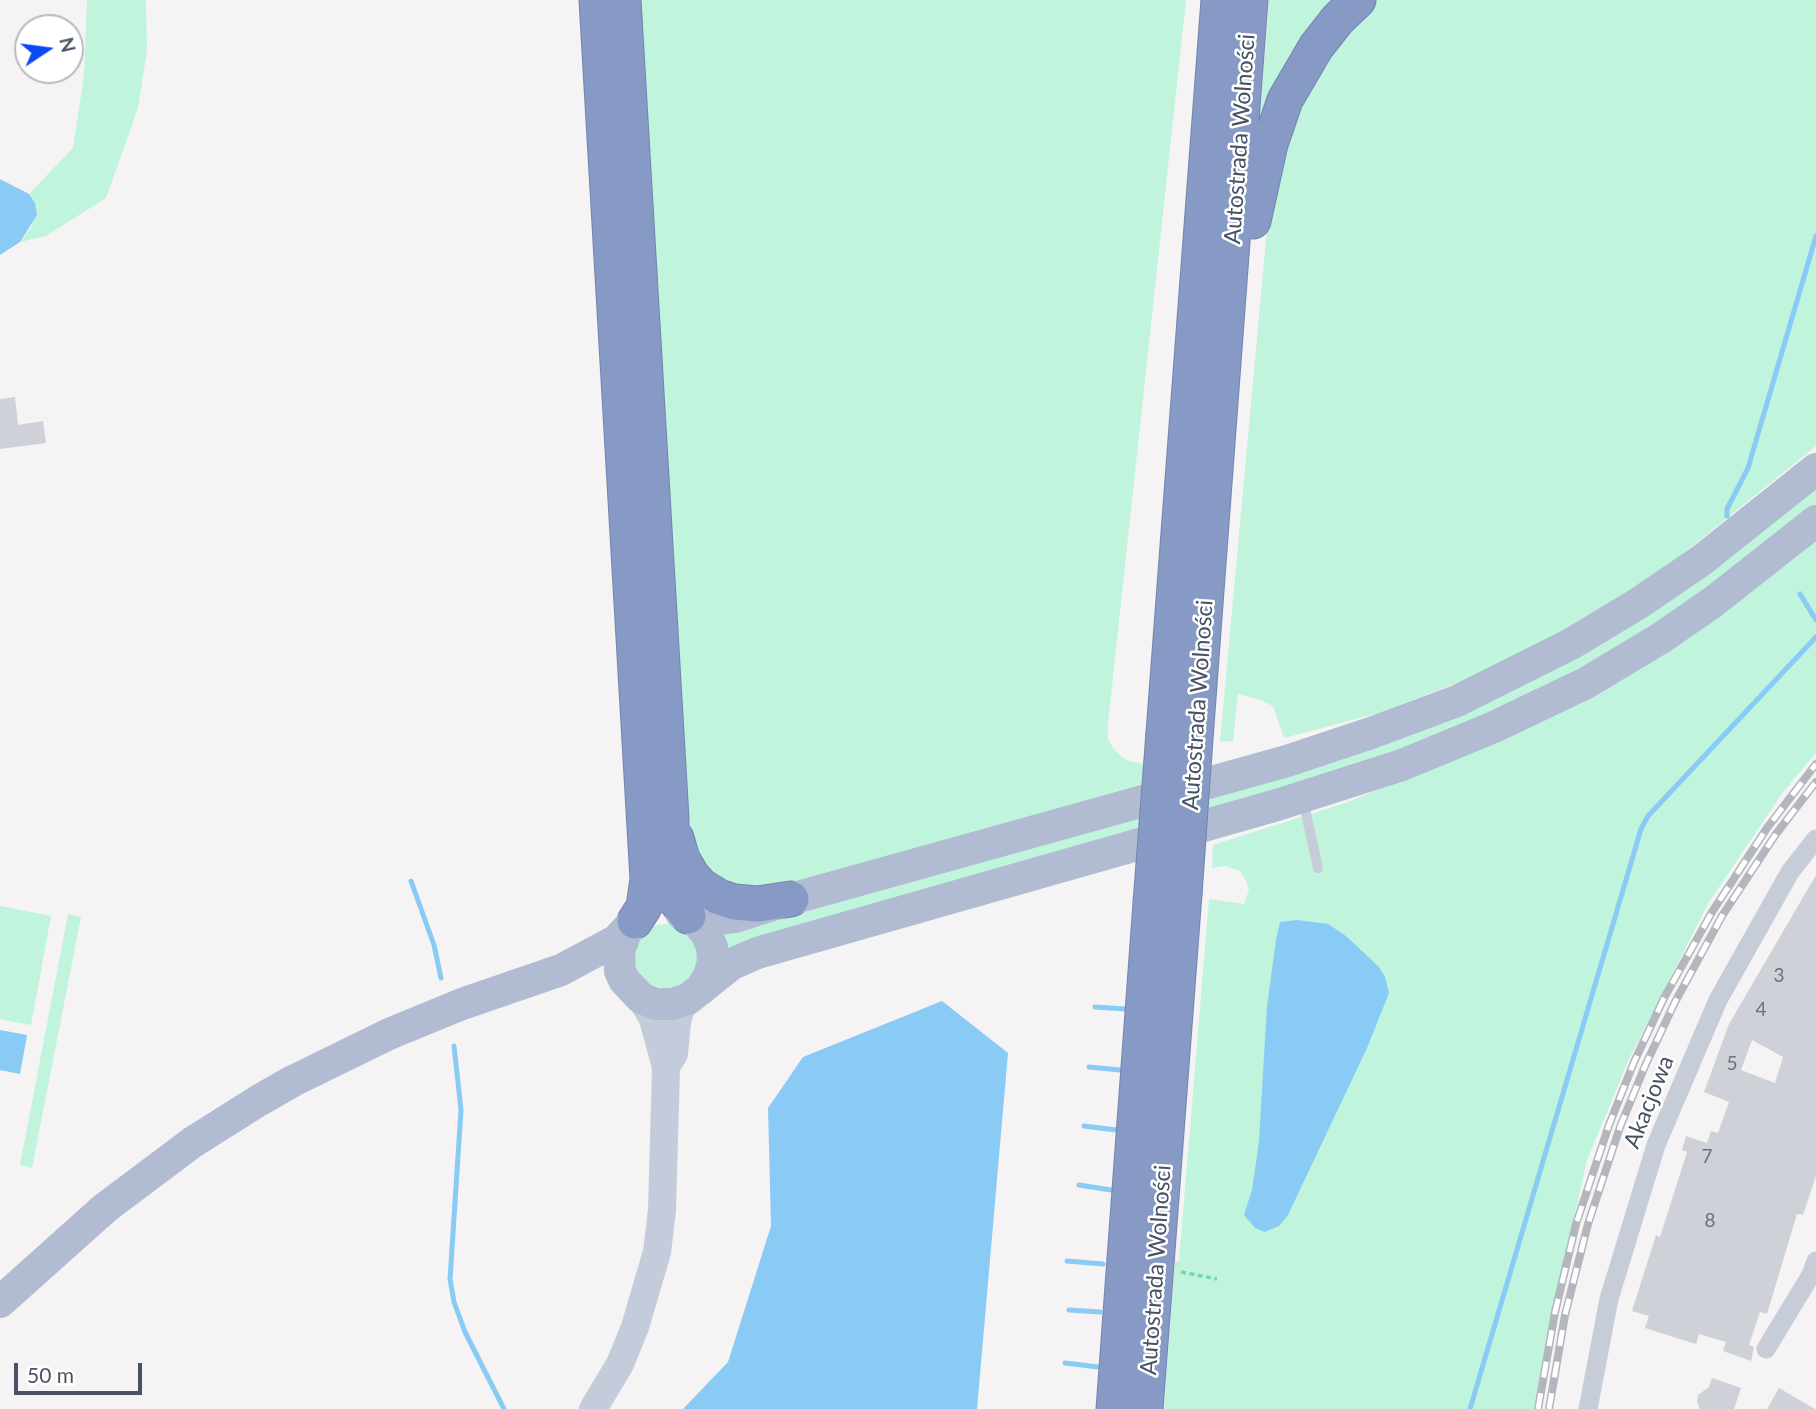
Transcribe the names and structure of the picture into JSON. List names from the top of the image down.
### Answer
{
  "streets": {
    "highway": ["Autostrada Wolności"],
    "street": ["Akacjowa"]
  },
  "house_numbers": [
    "3",
    "4",
    "5",
    "7",
    "8"
  ],
  "scale_bar": "50 m",
  "north": "right"
}
